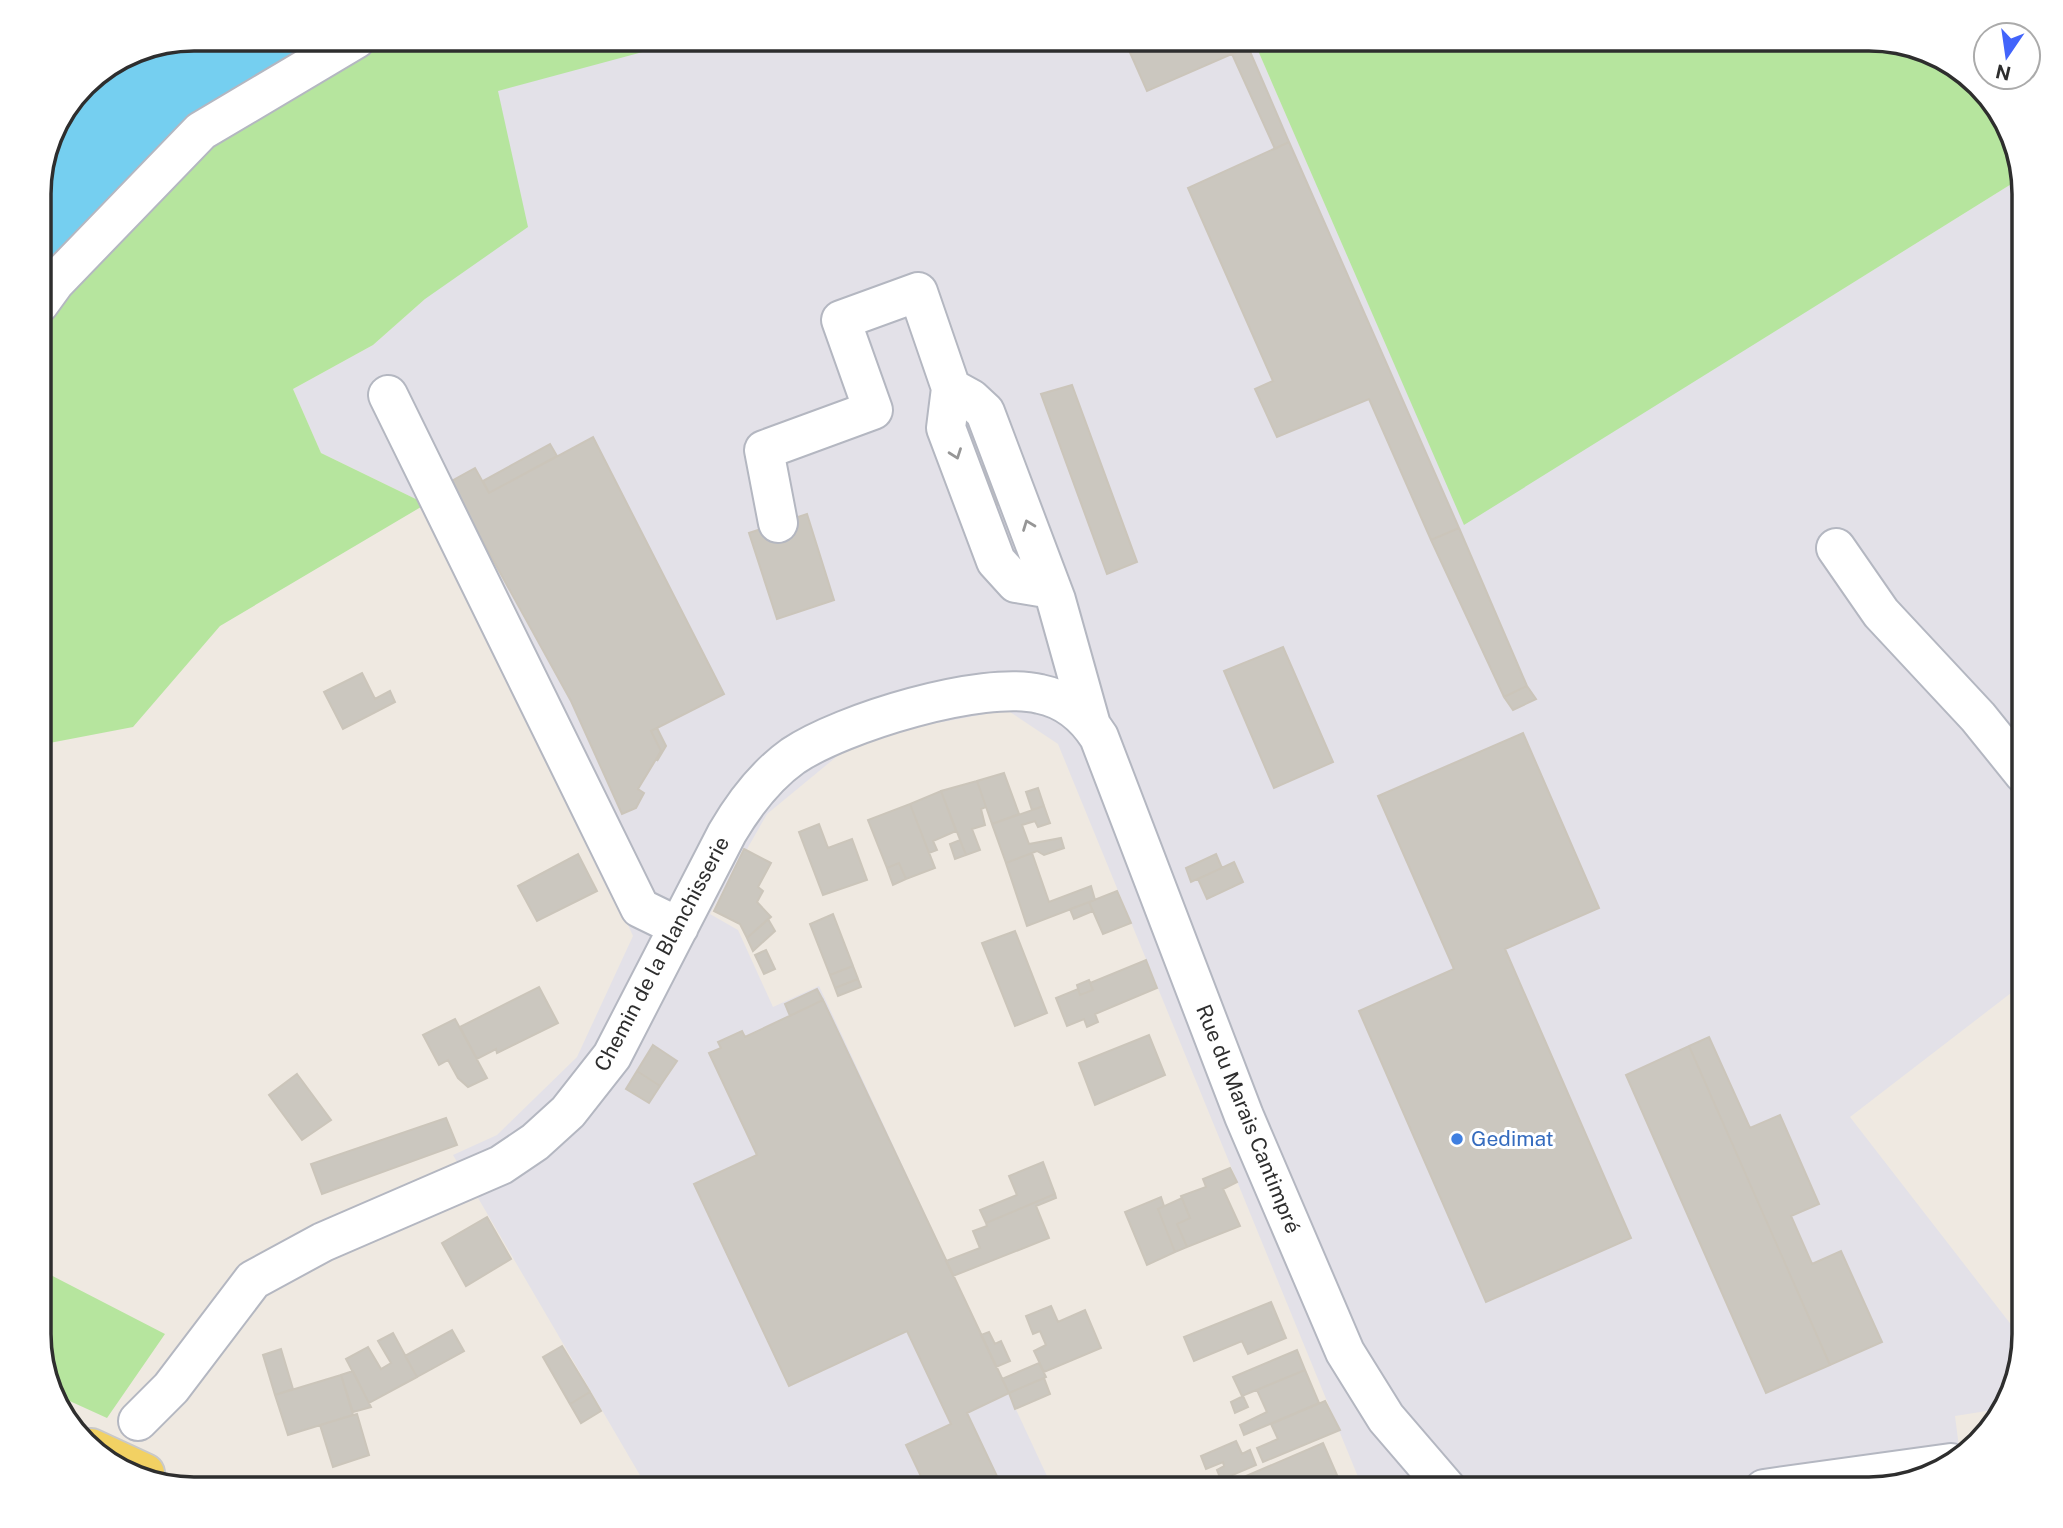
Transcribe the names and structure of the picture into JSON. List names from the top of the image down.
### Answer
{
  "streets": {
    "street": ["Chemin de la Blanchisserie", "Rue du Marais Cantimpré"]
  },
  "crossings": [
    ["Chemin de la Blanchisserie", "Rue du Marais Cantimpré"]
  ],
  "places": ["Gedimat"],
  "north": "bottom"
}
